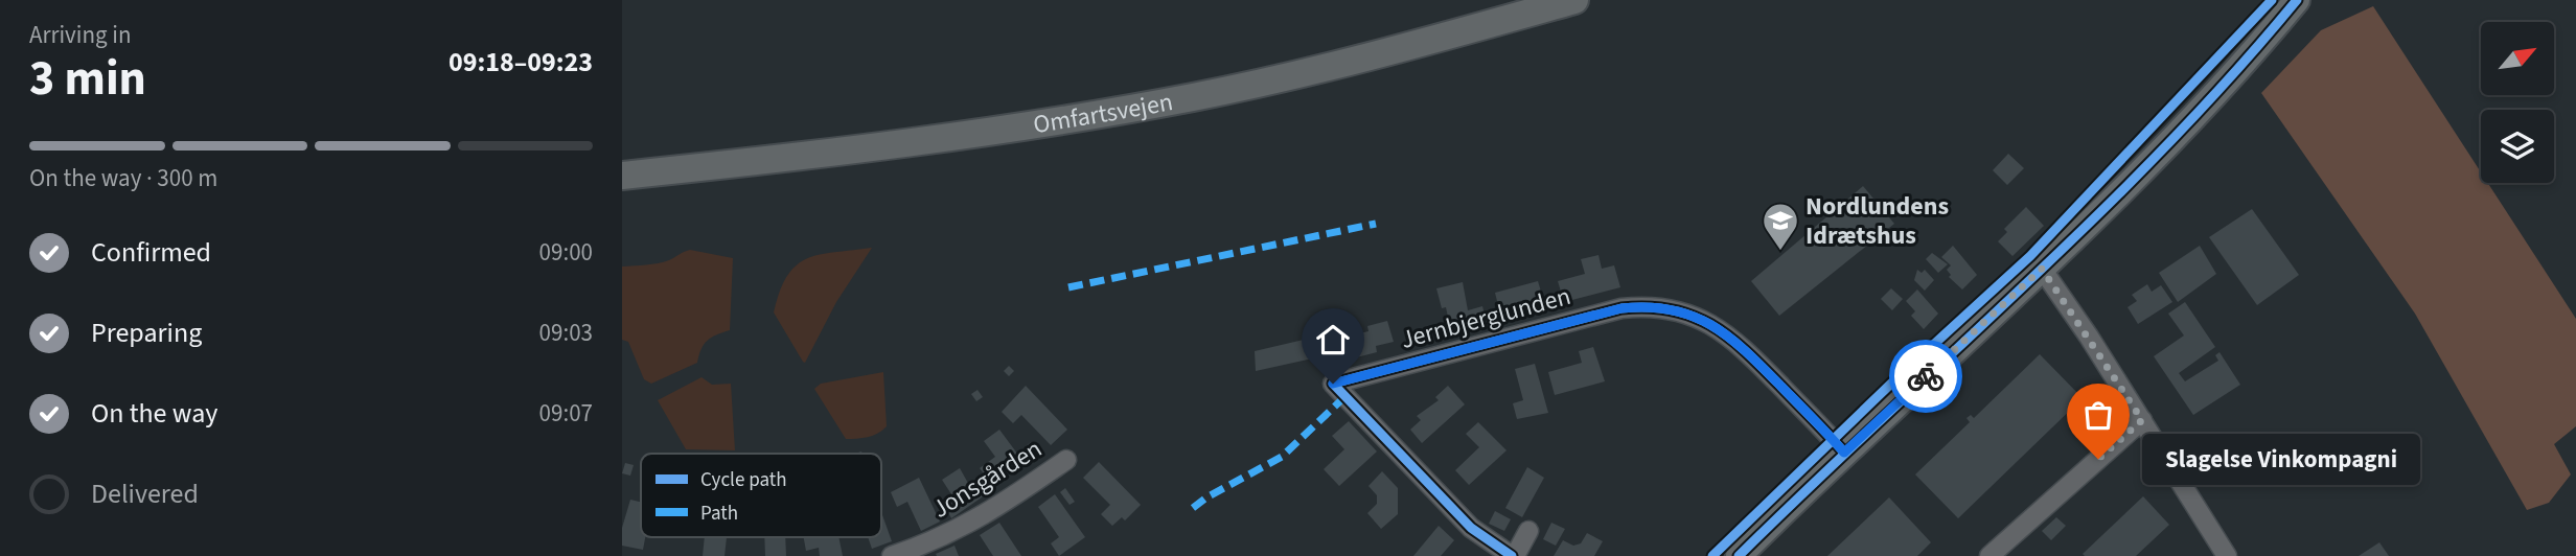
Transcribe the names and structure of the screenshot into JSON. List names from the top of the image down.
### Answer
{
  "streets": {
    "main road": ["Omfartsvejen"],
    "street": ["Jernbjerglunden", "Jonsgården"]
  },
  "places": {
    "school or university": ["Nordlundens Idrætshus"],
    "other": ["Slagelse Vinkompagni"]
  },
  "legend": ["Cycle path", "Path"],
  "north": "top right",
  "page": {
    "heading": ["3 min", "Arriving in", "09:18–09:23"],
    "bar": "On the way · 300 m",
    "list": [
      ["Confirmed", "09:00"],
      ["Preparing", "09:03"],
      ["On the way", "09:07"],
      "Delivered"
    ],
    "bubble": "Slagelse Vinkompagni"
  }
}
